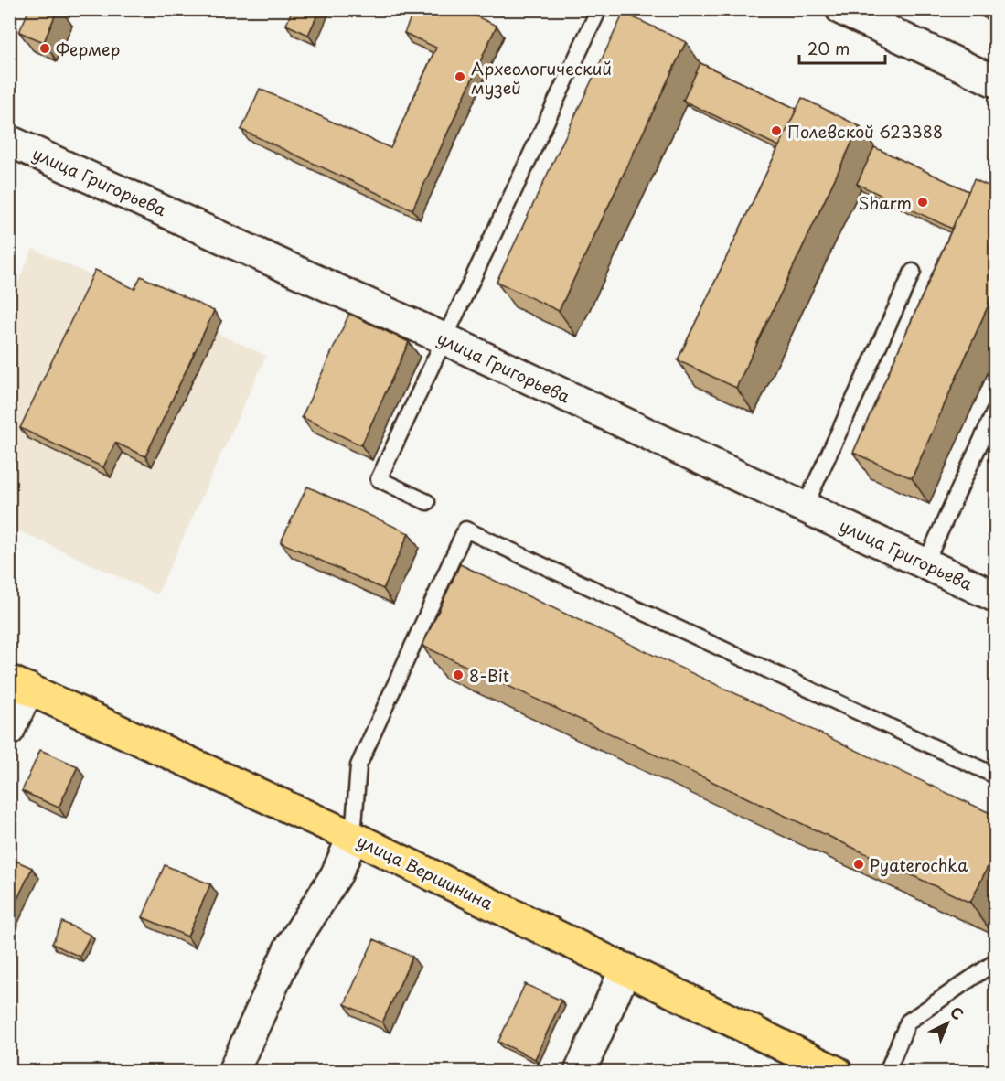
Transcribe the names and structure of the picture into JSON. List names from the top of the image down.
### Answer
{
  "streets": {
    "main road": ["улица Вершинина"],
    "street": ["улица Григорьева"]
  },
  "places": [
    "Фермер",
    "Археологический музей",
    "Полевской 623388",
    "Sharm",
    "8-Bit",
    "Pyaterochka"
  ],
  "scale_bar": "20 m",
  "north": "top right"
}
